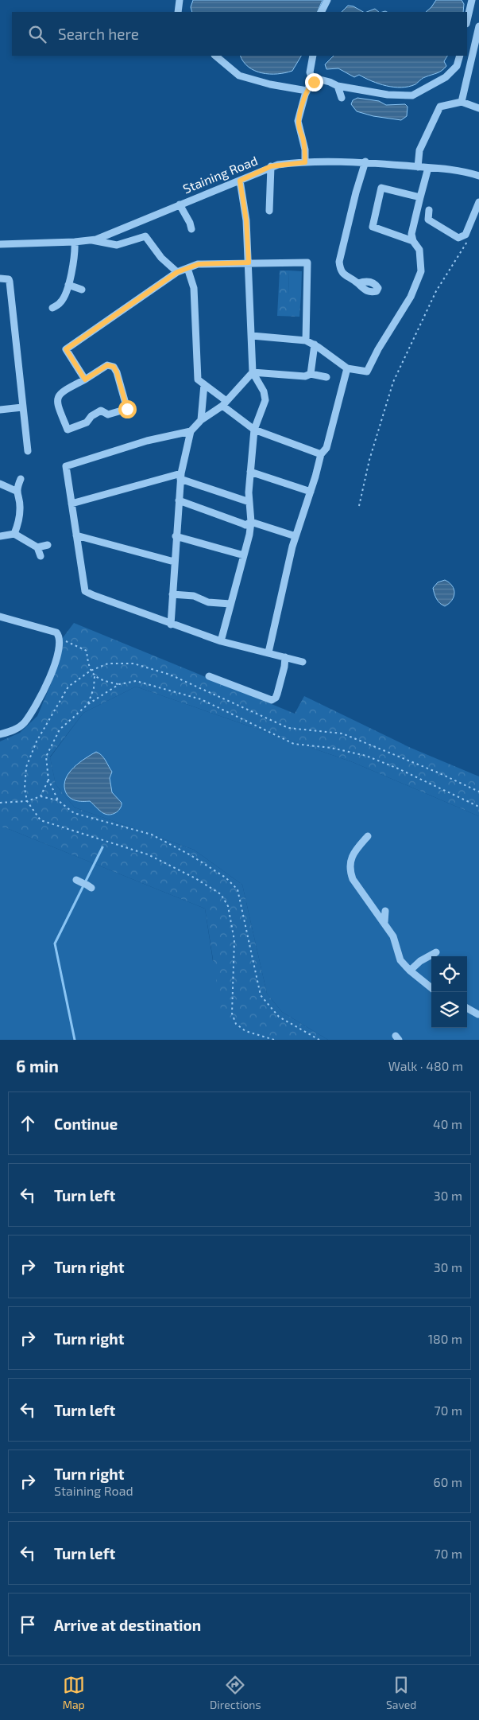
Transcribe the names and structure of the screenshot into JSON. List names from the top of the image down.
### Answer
{
  "streets": {
    "street": ["Staining Road"]
  },
  "page": {
    "search": "Search here",
    "heading": ["6 min", "Walk · 480 m"],
    "list": [
      ["Continue", "40 m"],
      ["Turn left", "30 m"],
      ["Turn right", "30 m"],
      ["Turn right", "180 m"],
      ["Turn left", "70 m"],
      ["Turn right", "Staining Road", "60 m"],
      ["Turn left", "70 m"],
      "Arrive at destination"
    ],
    "nav": ["Map", "Directions", "Saved"]
  }
}
